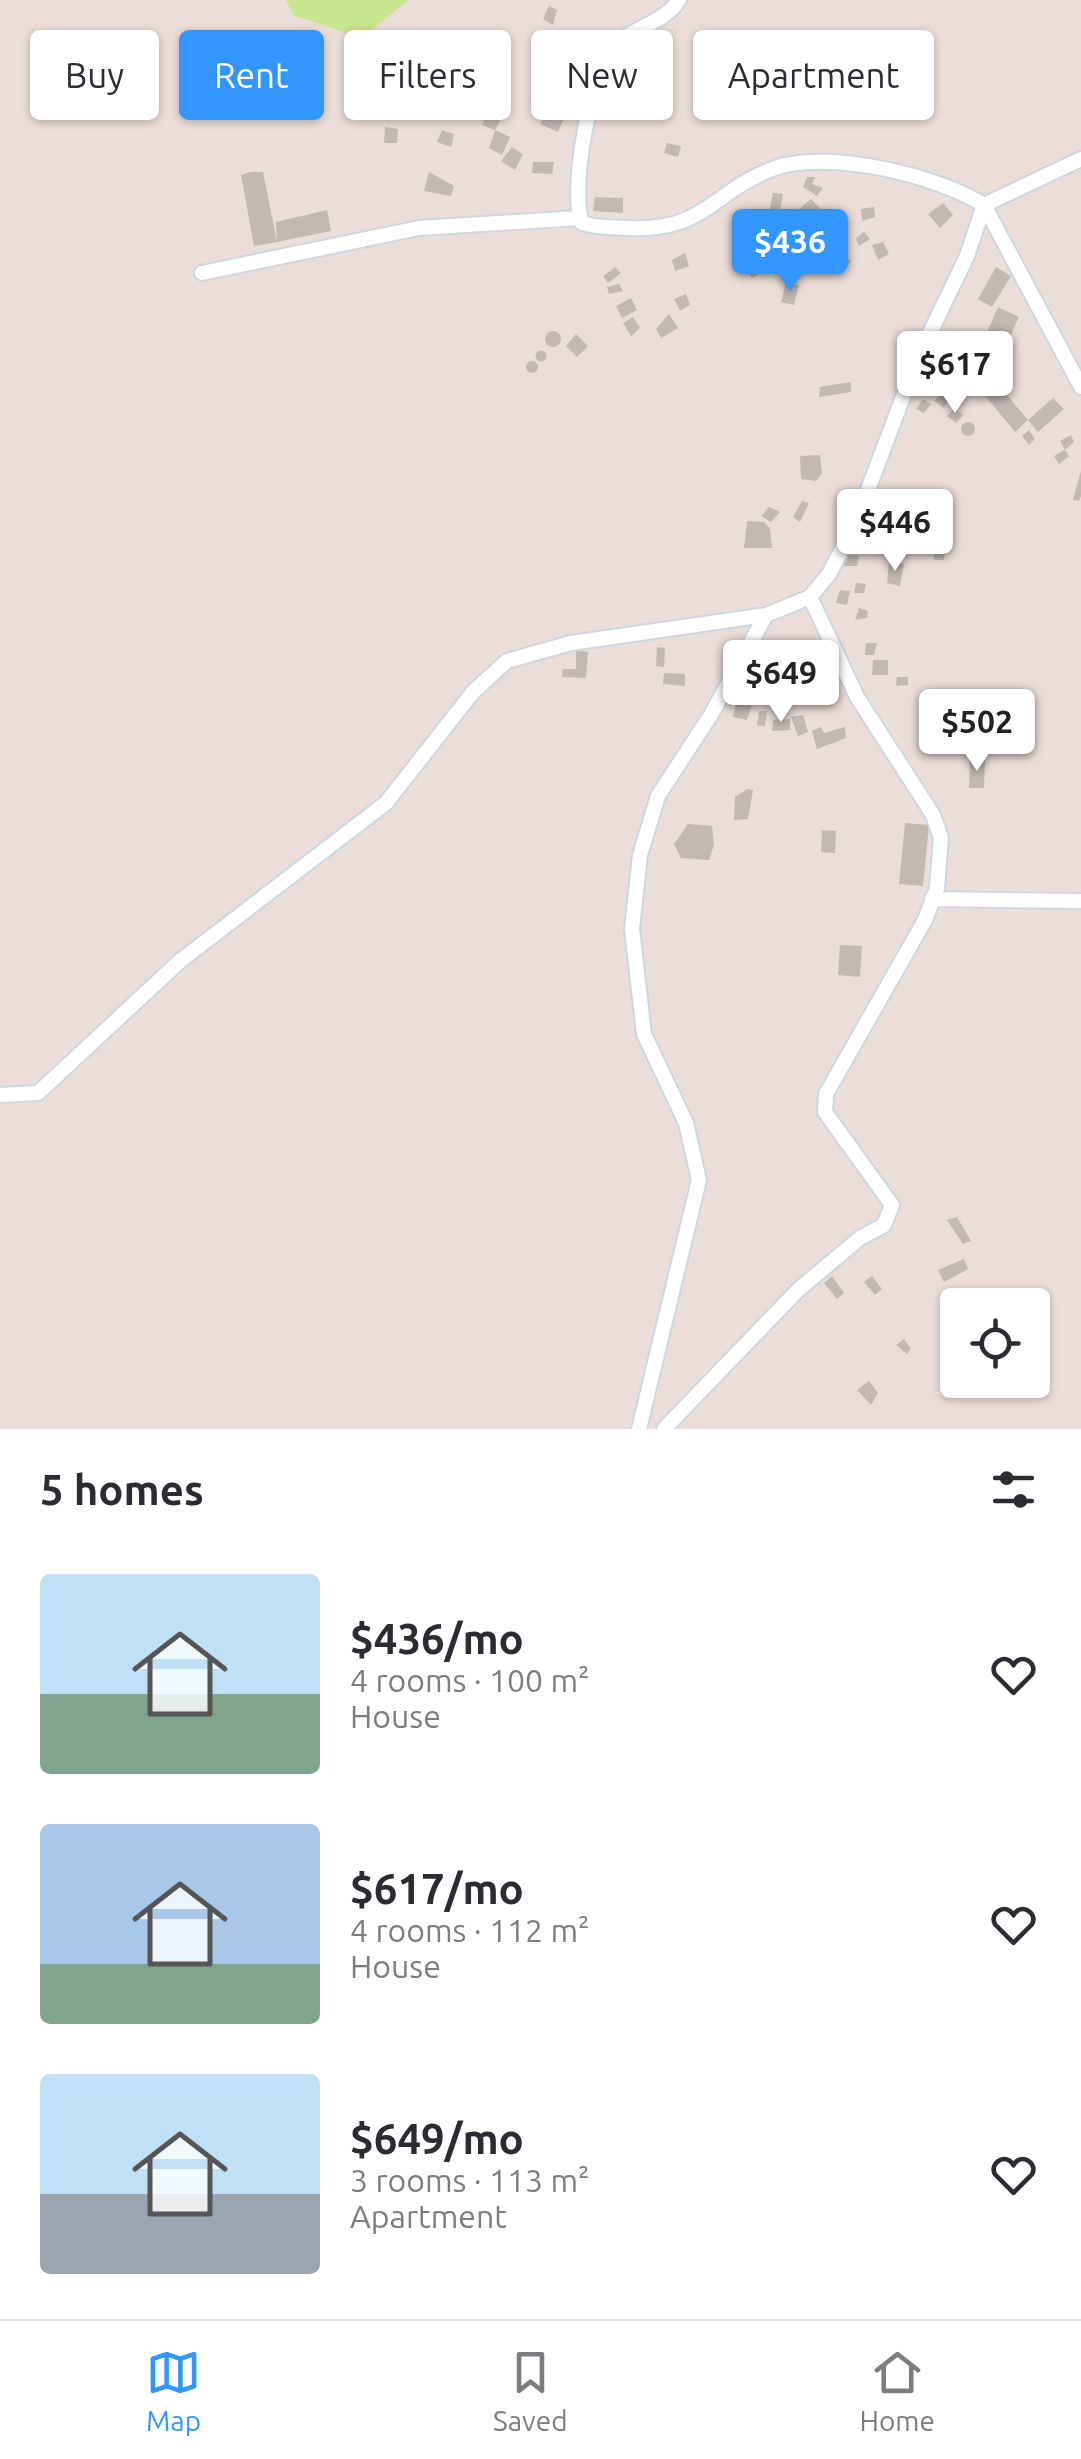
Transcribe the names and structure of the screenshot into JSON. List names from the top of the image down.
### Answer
{
  "page": {
    "chip": [
      "Buy",
      "Rent",
      "Filters",
      "New",
      "Apartment"
    ],
    "price": [
      "$436",
      "$617",
      "$446",
      "$649",
      "$502"
    ],
    "heading": "5 homes",
    "list": [
      {
        "name": "$436/mo",
        "note": "4 rooms · 100 m² · House"
      },
      {
        "name": "$617/mo",
        "note": "4 rooms · 112 m² · House"
      },
      {
        "name": "$649/mo",
        "note": "3 rooms · 113 m² · Apartment"
      }
    ],
    "tabs": ["Map", "Saved", "Home"]
  }
}
